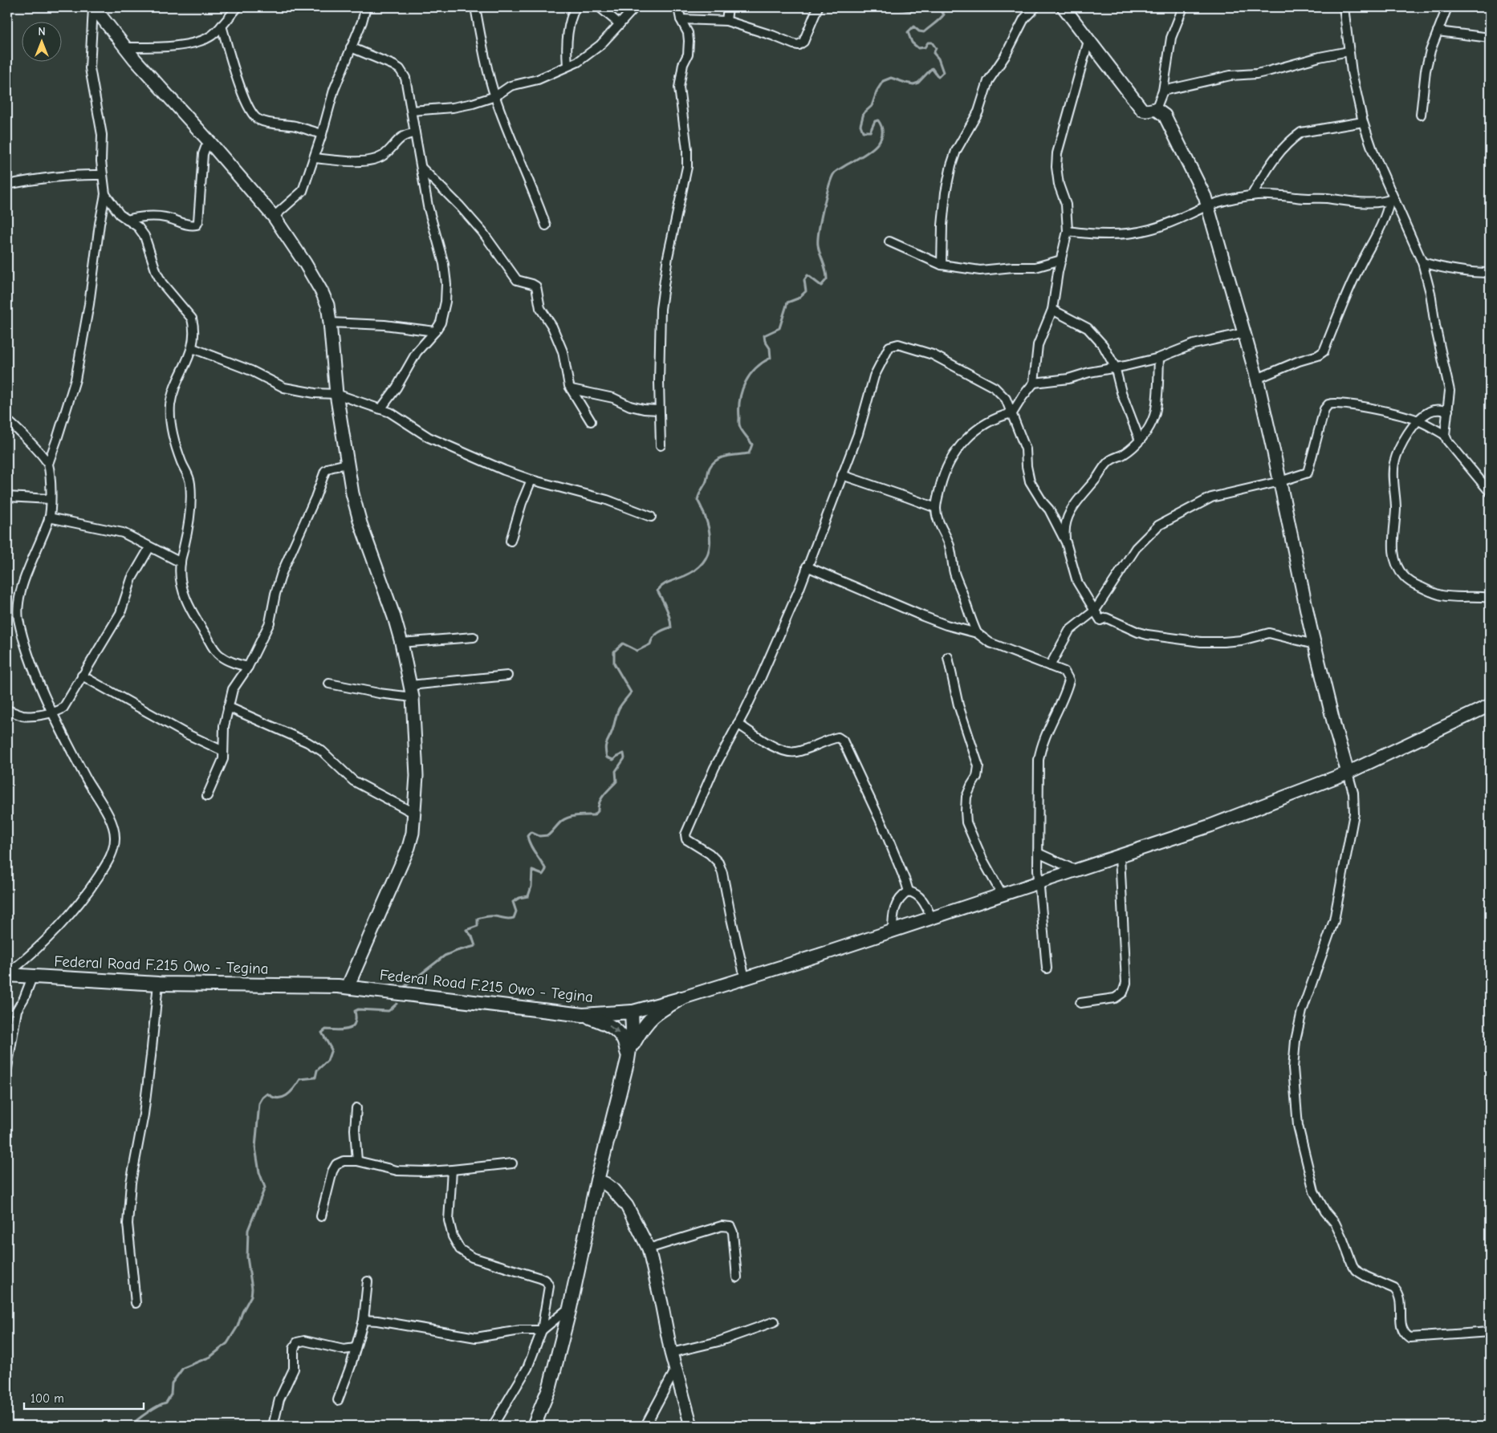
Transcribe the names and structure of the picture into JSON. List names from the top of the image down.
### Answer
{
  "streets": {
    "main road": ["Federal Road F.215 Owo - Tegina"]
  },
  "scale_bar": "100 m",
  "north": "top"
}
